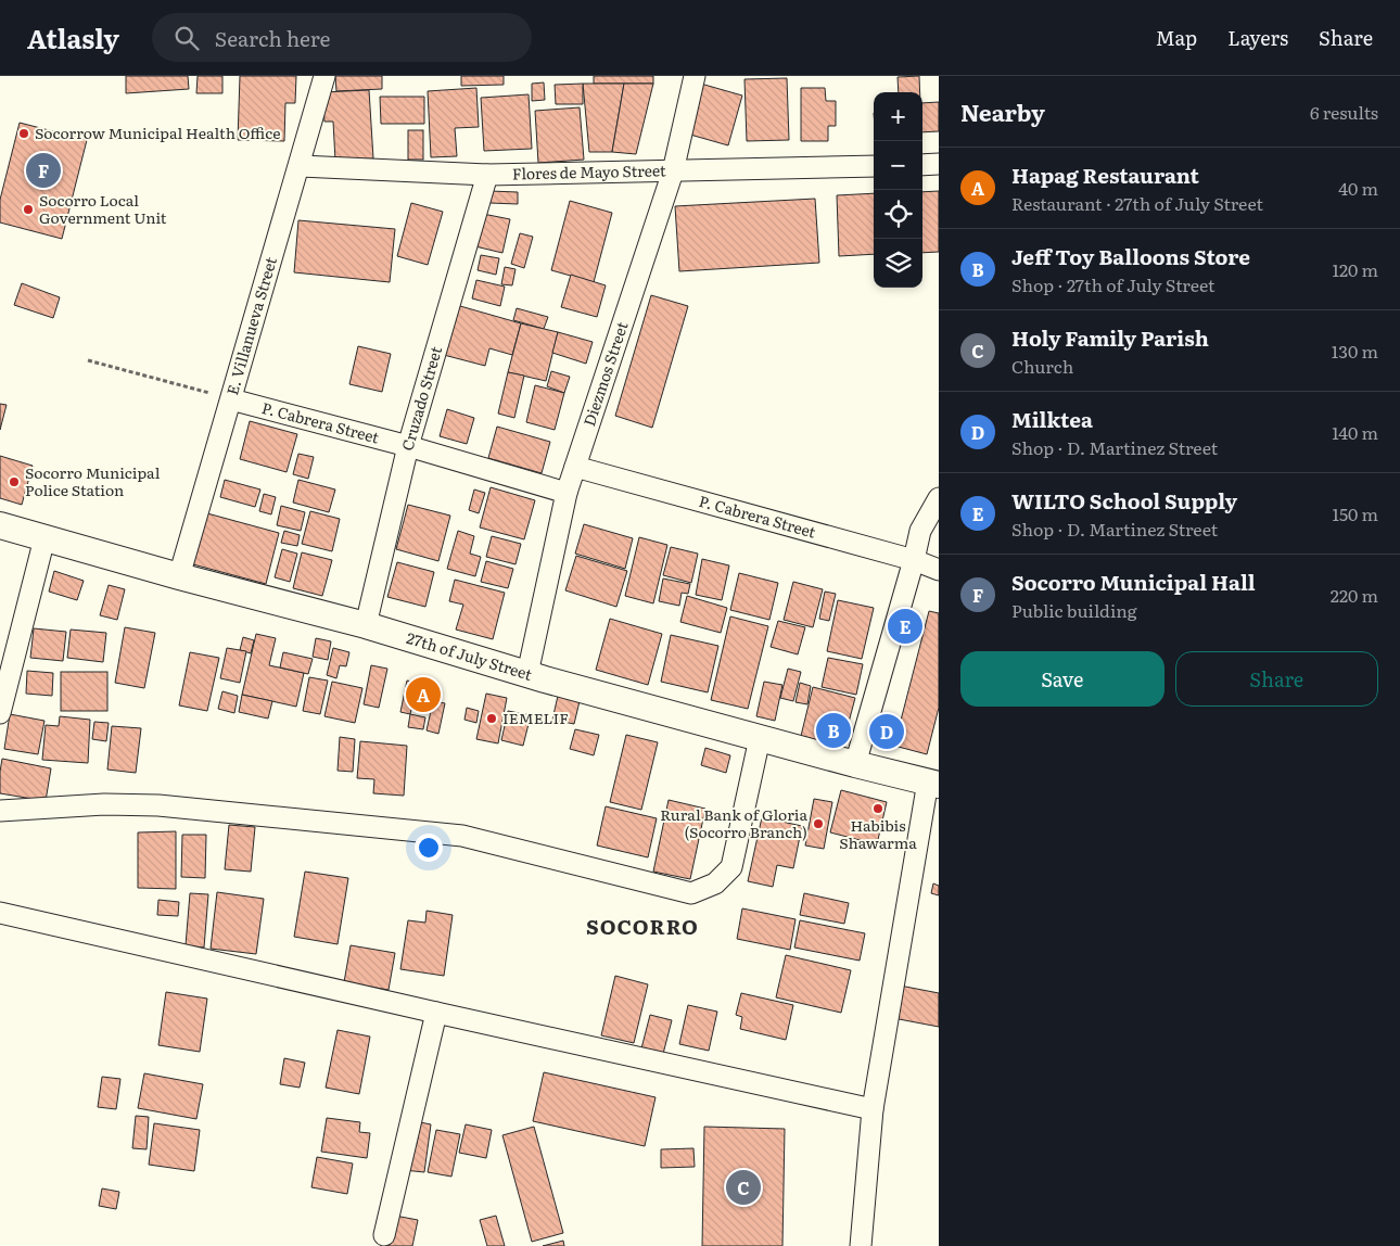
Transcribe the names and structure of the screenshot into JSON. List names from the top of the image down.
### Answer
{
  "streets": {
    "street": [
      "Flores de Mayo Street",
      "E. Villanueva Street",
      "Diezmos Street",
      "Cruzado Street",
      "P. Cabrera Street",
      "27th of July Street"
    ]
  },
  "crossings": [
    ["Flores de Mayo Street", "E. Villanueva Street"],
    ["Flores de Mayo Street", "Diezmos Street"],
    ["Flores de Mayo Street", "Cruzado Street"],
    ["E. Villanueva Street", "P. Cabrera Street"],
    ["E. Villanueva Street", "27th of July Street"],
    ["Diezmos Street", "P. Cabrera Street"],
    ["Diezmos Street", "27th of July Street"],
    ["Cruzado Street", "P. Cabrera Street"],
    ["Cruzado Street", "27th of July Street"]
  ],
  "districts": ["SOCORRO"],
  "places": [
    "Socorrow Municipal Health Office",
    "Socorro Local Government Unit",
    "Socorro Municipal Police Station",
    "IEMELIF",
    "Habibis Shawarma",
    "Rural Bank of Gloria (Socorro Branch)"
  ],
  "page": {
    "header": "Atlasly",
    "search": "Search here",
    "nav": ["Map", "Layers", "Share"],
    "heading": ["Nearby", "6 results"],
    "map_buttons": ["+", "−"],
    "list": [
      {
        "mark": "A",
        "name": "Hapag Restaurant",
        "note": "Restaurant · 27th of July Street",
        "value": "40 m"
      },
      {
        "mark": "B",
        "name": "Jeff Toy Balloons Store",
        "note": "Shop · 27th of July Street",
        "value": "120 m"
      },
      {
        "mark": "C",
        "name": "Holy Family Parish",
        "note": "Church",
        "value": "130 m"
      },
      {
        "mark": "D",
        "name": "Milktea",
        "note": "Shop · D. Martinez Street",
        "value": "140 m"
      },
      {
        "mark": "E",
        "name": "WILTO School Supply",
        "note": "Shop · D. Martinez Street",
        "value": "150 m"
      },
      {
        "mark": "F",
        "name": "Socorro Municipal Hall",
        "note": "Public building",
        "value": "220 m"
      }
    ],
    "pins": [
      "F",
      "E",
      "A",
      "B",
      "D",
      "C"
    ],
    "buttons": ["Save", "Share"]
  }
}
